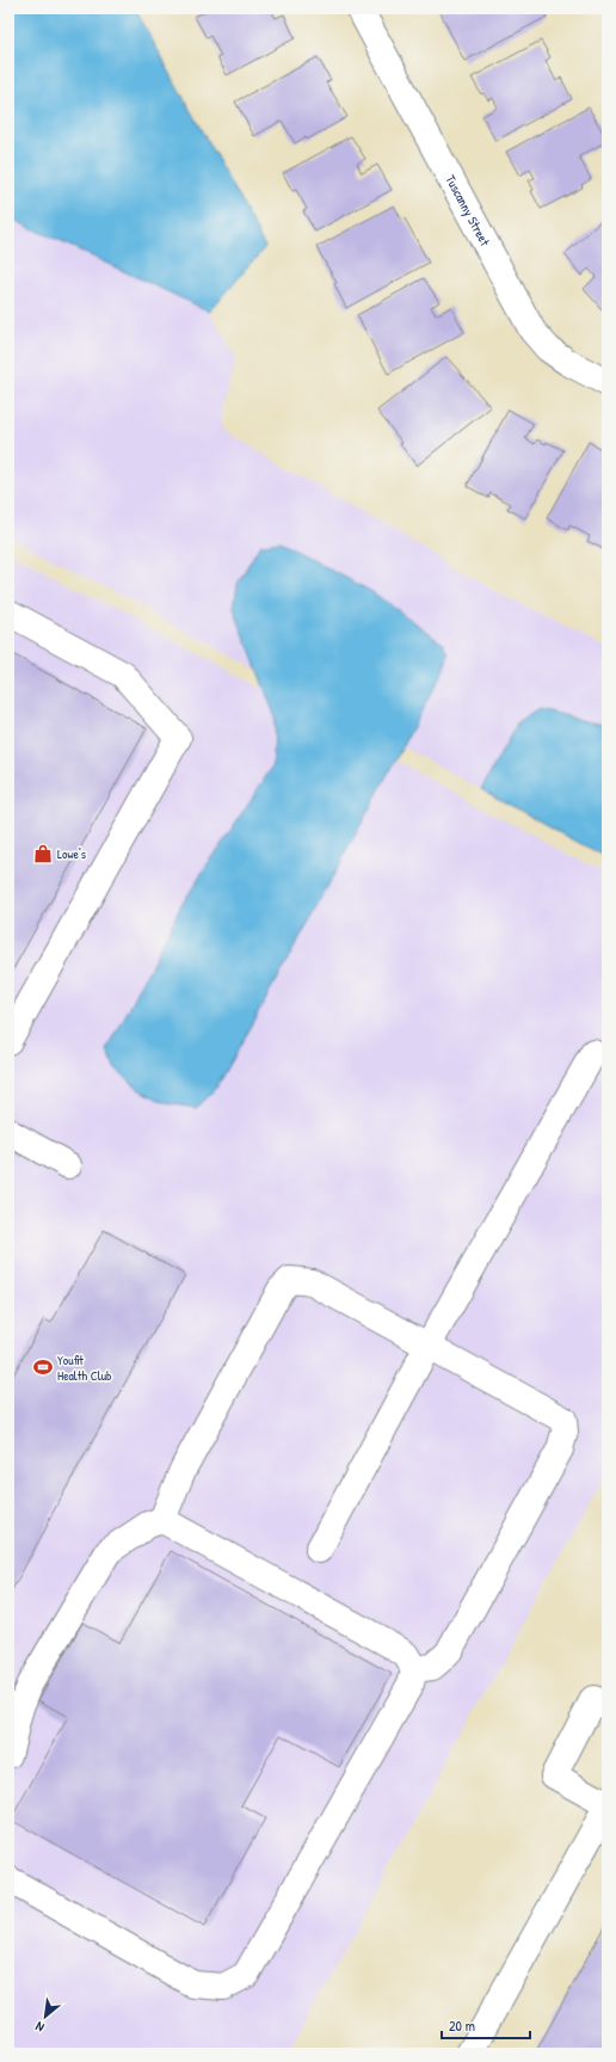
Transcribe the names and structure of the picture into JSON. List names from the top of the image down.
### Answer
{
  "streets": {
    "street": ["Tuscanny Street"]
  },
  "places": {
    "shop": ["Lowe's"],
    "sports": ["Youfit Health Club"]
  },
  "scale_bar": "20 m",
  "north": "bottom left"
}
